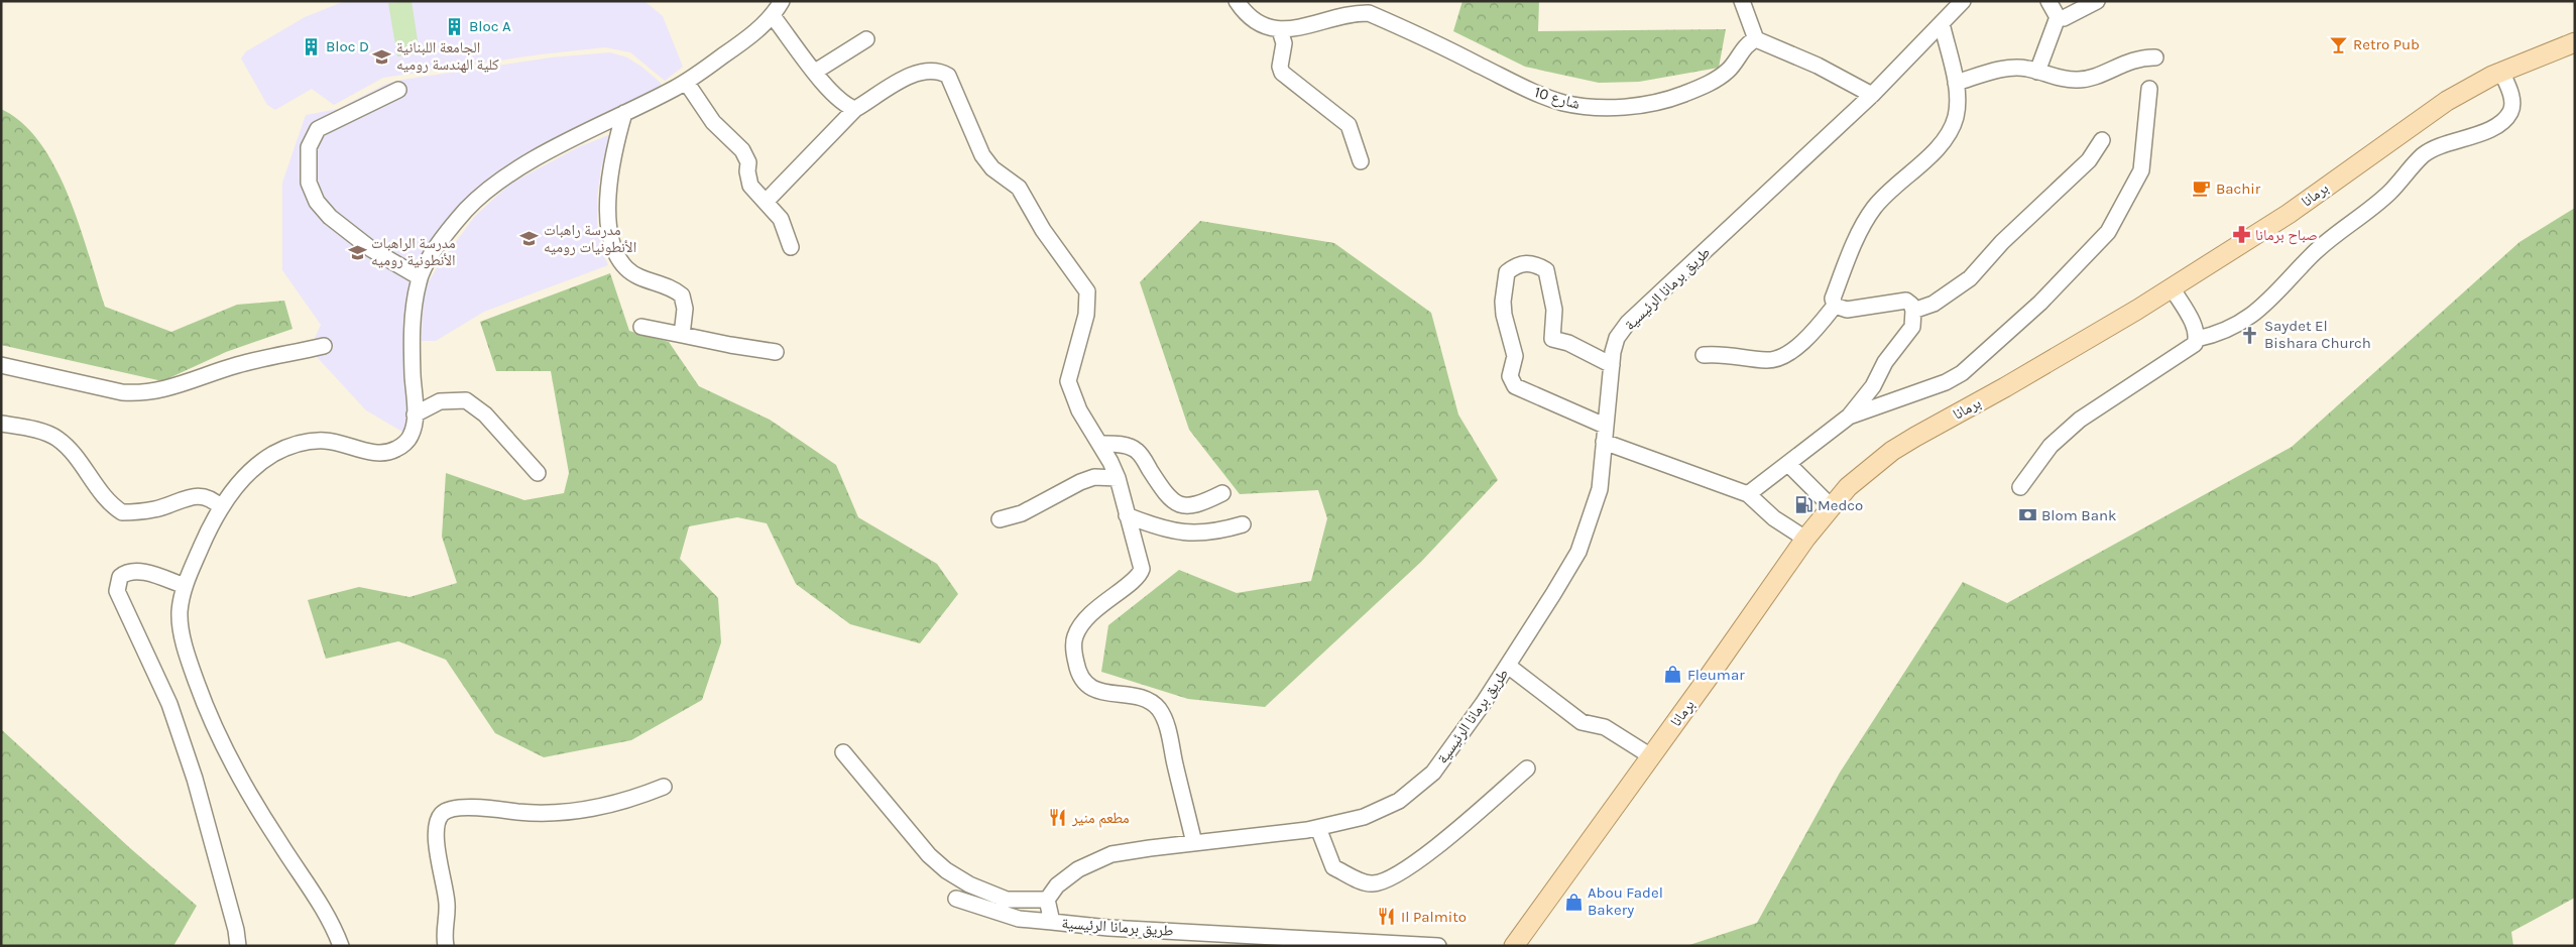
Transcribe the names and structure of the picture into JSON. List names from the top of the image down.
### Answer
{
  "streets": {
    "main road": ["برمانا"],
    "street": ["شارع 10", "طريق برمانا الرئيسية"]
  },
  "places": {
    "building": ["Bloc A", "Bloc D"],
    "bar": ["Retro Pub"],
    "school or university": ["الجامعة اللبنانية كلية الهندسة روميه", "مدرسة راهبات الأنطونيات روميه", "مدرسة الراهبات الأنطونية روميه"],
    "cafe": ["Bachir"],
    "pharmacy": ["صباح برمانا"],
    "church": ["Saydet El Bishara Church"],
    "fuel station": ["Medco"],
    "bank": ["Blom Bank"],
    "shop": ["Fleumar", "Abou Fadel Bakery"],
    "restaurant": ["مطعم منير", "Il Palmito"]
  }
}
